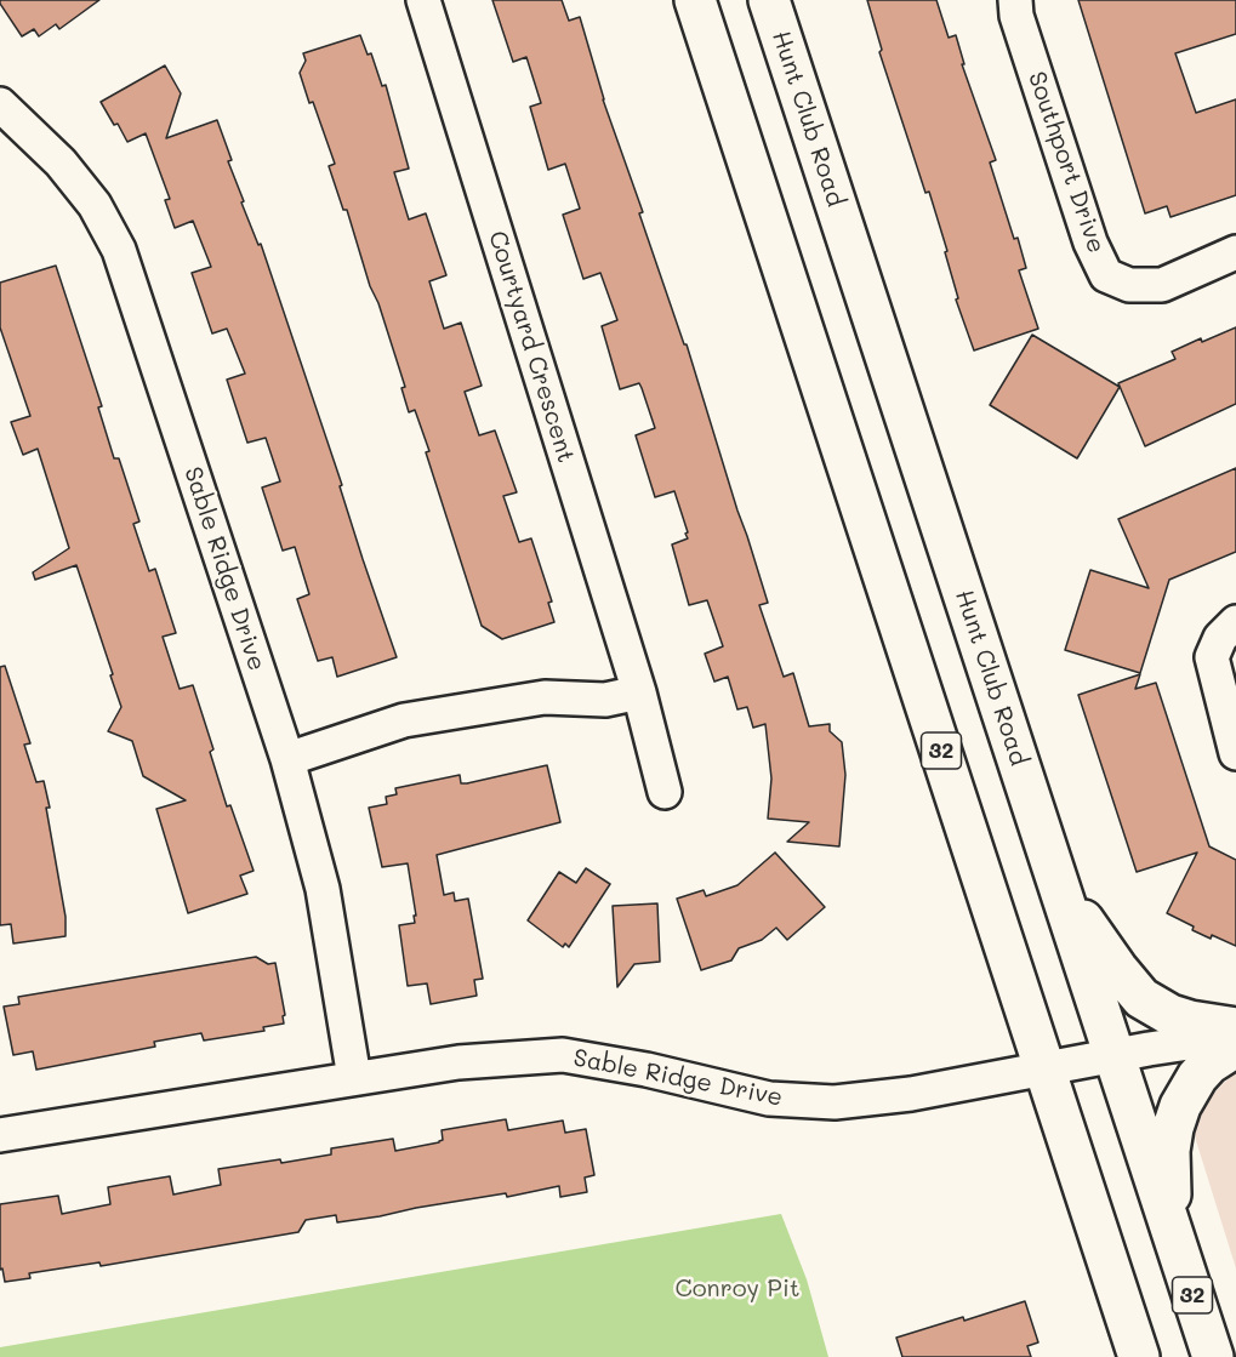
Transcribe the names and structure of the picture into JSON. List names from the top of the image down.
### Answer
{
  "streets": {
    "main road": ["Hunt Club Road", "32"],
    "street": ["Southport Drive", "Courtyard Crescent", "Sable Ridge Drive"]
  },
  "crossings": [
    ["Hunt Club Road", "Sable Ridge Drive"],
    ["Sable Ridge Drive", "32"]
  ],
  "parks": ["Conroy Pit"]
}
